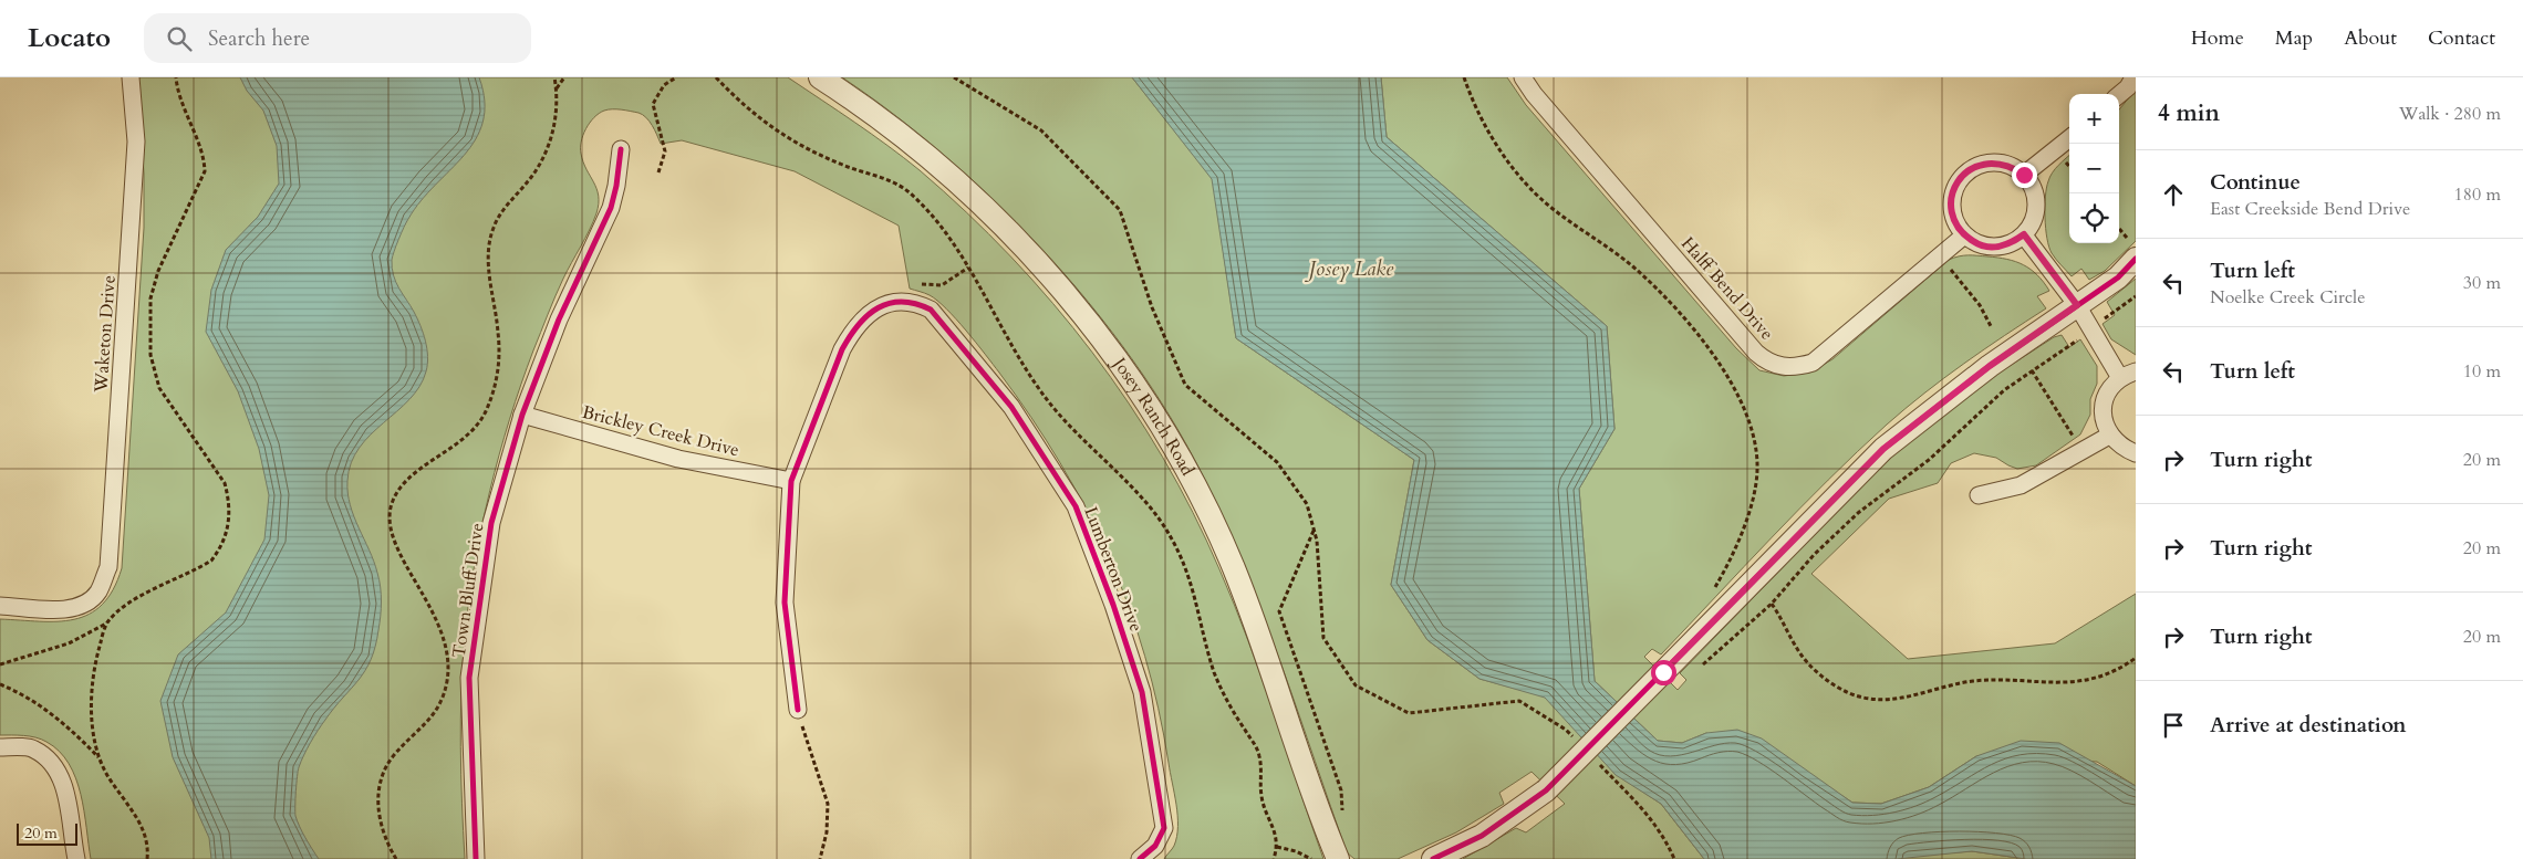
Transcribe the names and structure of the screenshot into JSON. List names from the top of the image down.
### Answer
{
  "streets": {
    "street": [
      "Halff Bend Drive",
      "Waketon Drive",
      "Josey Ranch Road",
      "Brickley Creek Drive",
      "Lumberton Drive",
      "Town Bluff Drive"
    ]
  },
  "crossings": [
    ["Brickley Creek Drive", "Lumberton Drive"],
    ["Brickley Creek Drive", "Town Bluff Drive"]
  ],
  "water": ["Josey Lake"],
  "scale_bar": "20 m",
  "page": {
    "header": "Locato",
    "search": "Search here",
    "nav": [
      "Home",
      "Map",
      "About",
      "Contact"
    ],
    "heading": ["4 min", "Walk · 280 m"],
    "map_buttons": ["+", "−"],
    "list": [
      ["Continue", "East Creekside Bend Drive", "180 m"],
      ["Turn left", "Noelke Creek Circle", "30 m"],
      ["Turn left", "10 m"],
      ["Turn right", "20 m"],
      ["Turn right", "20 m"],
      ["Turn right", "20 m"],
      "Arrive at destination"
    ],
    "scale": "20 m"
  }
}
